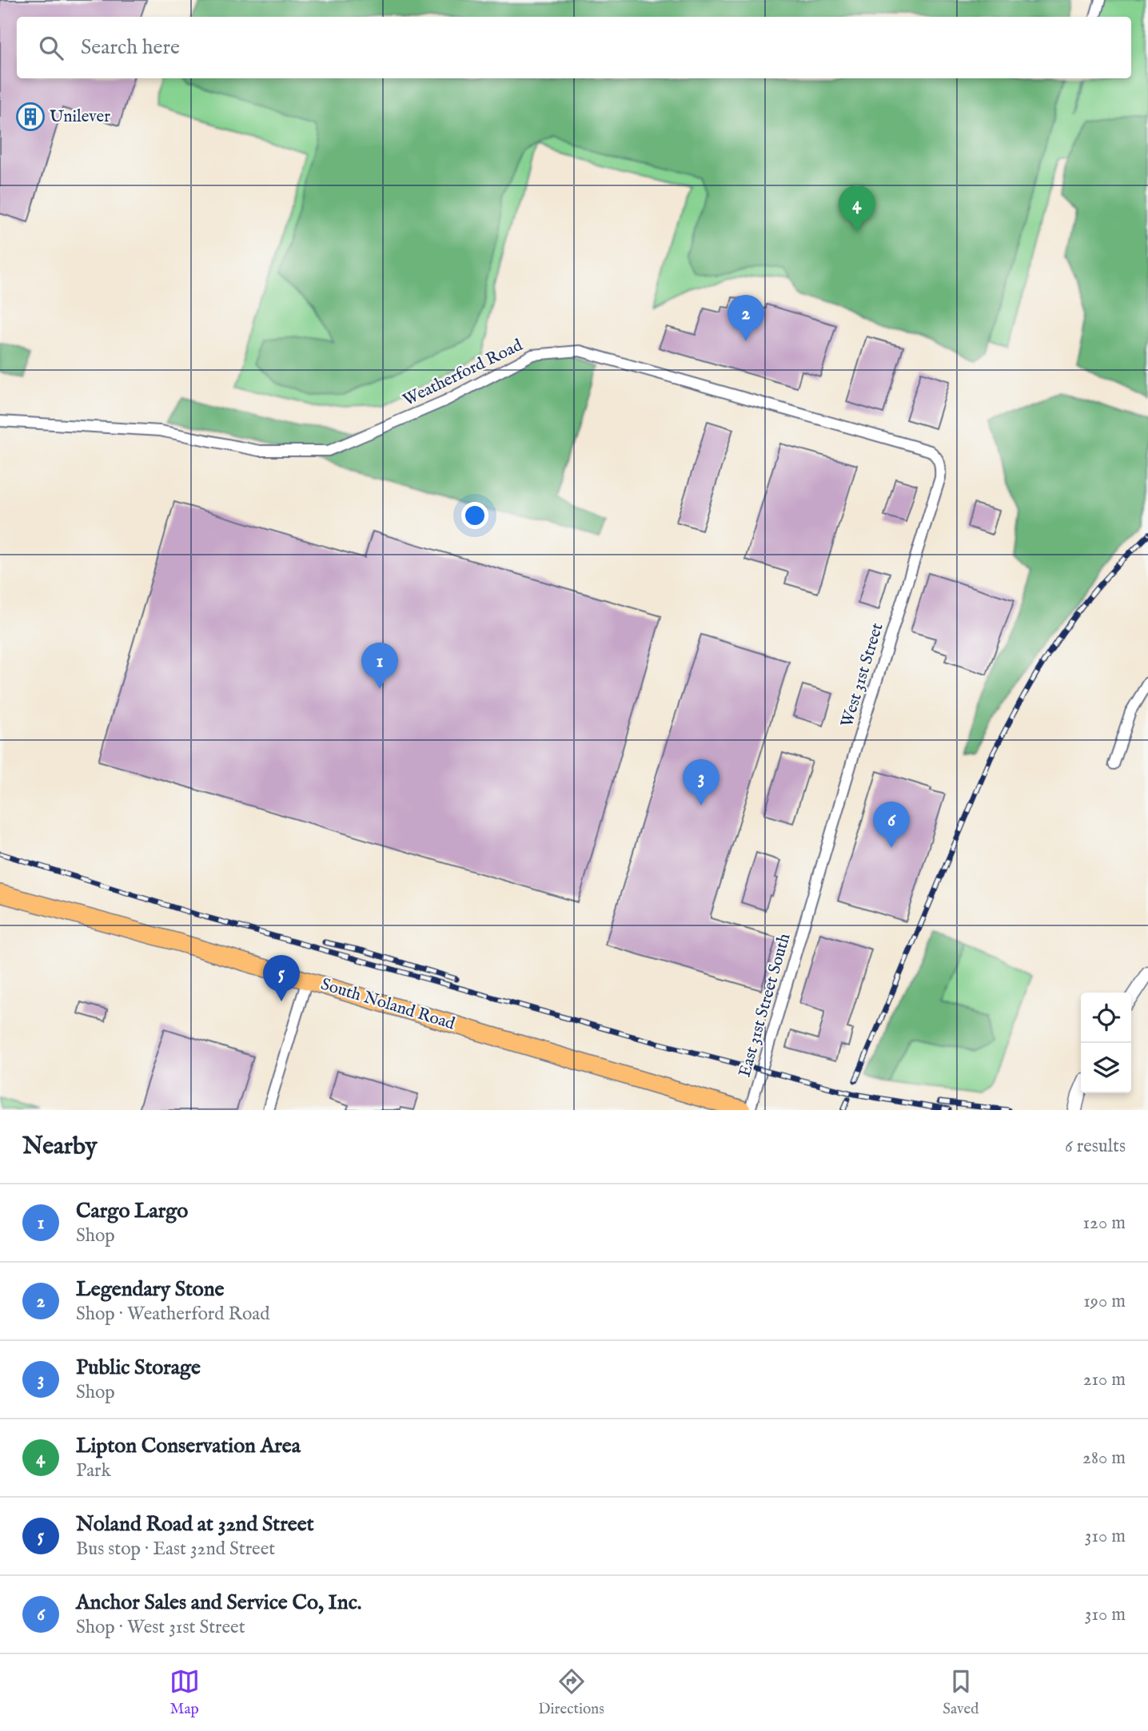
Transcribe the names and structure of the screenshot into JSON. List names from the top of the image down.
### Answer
{
  "streets": {
    "main road": ["South Noland Road"],
    "street": ["Weatherford Road", "West 31st Street", "East 31st Street South"]
  },
  "crossings": [
    ["Weatherford Road", "West 31st Street"],
    ["West 31st Street", "East 31st Street South"]
  ],
  "places": {
    "building": ["Unilever"]
  },
  "page": {
    "search": "Search here",
    "pins": [
      "4",
      "2",
      "1",
      "3",
      "6",
      "5"
    ],
    "heading": ["Nearby", "6 results"],
    "list": [
      {
        "mark": "1",
        "name": "Cargo Largo",
        "note": "Shop",
        "value": "120 m"
      },
      {
        "mark": "2",
        "name": "Legendary Stone",
        "note": "Shop · Weatherford Road",
        "value": "190 m"
      },
      {
        "mark": "3",
        "name": "Public Storage",
        "note": "Shop",
        "value": "210 m"
      },
      {
        "mark": "4",
        "name": "Lipton Conservation Area",
        "note": "Park",
        "value": "280 m"
      },
      {
        "mark": "5",
        "name": "Noland Road at 32nd Street",
        "note": "Bus stop · East 32nd Street",
        "value": "310 m"
      },
      {
        "mark": "6",
        "name": "Anchor Sales and Service Co, Inc.",
        "note": "Shop · West 31st Street",
        "value": "310 m"
      }
    ],
    "nav": ["Map", "Directions", "Saved"]
  }
}
